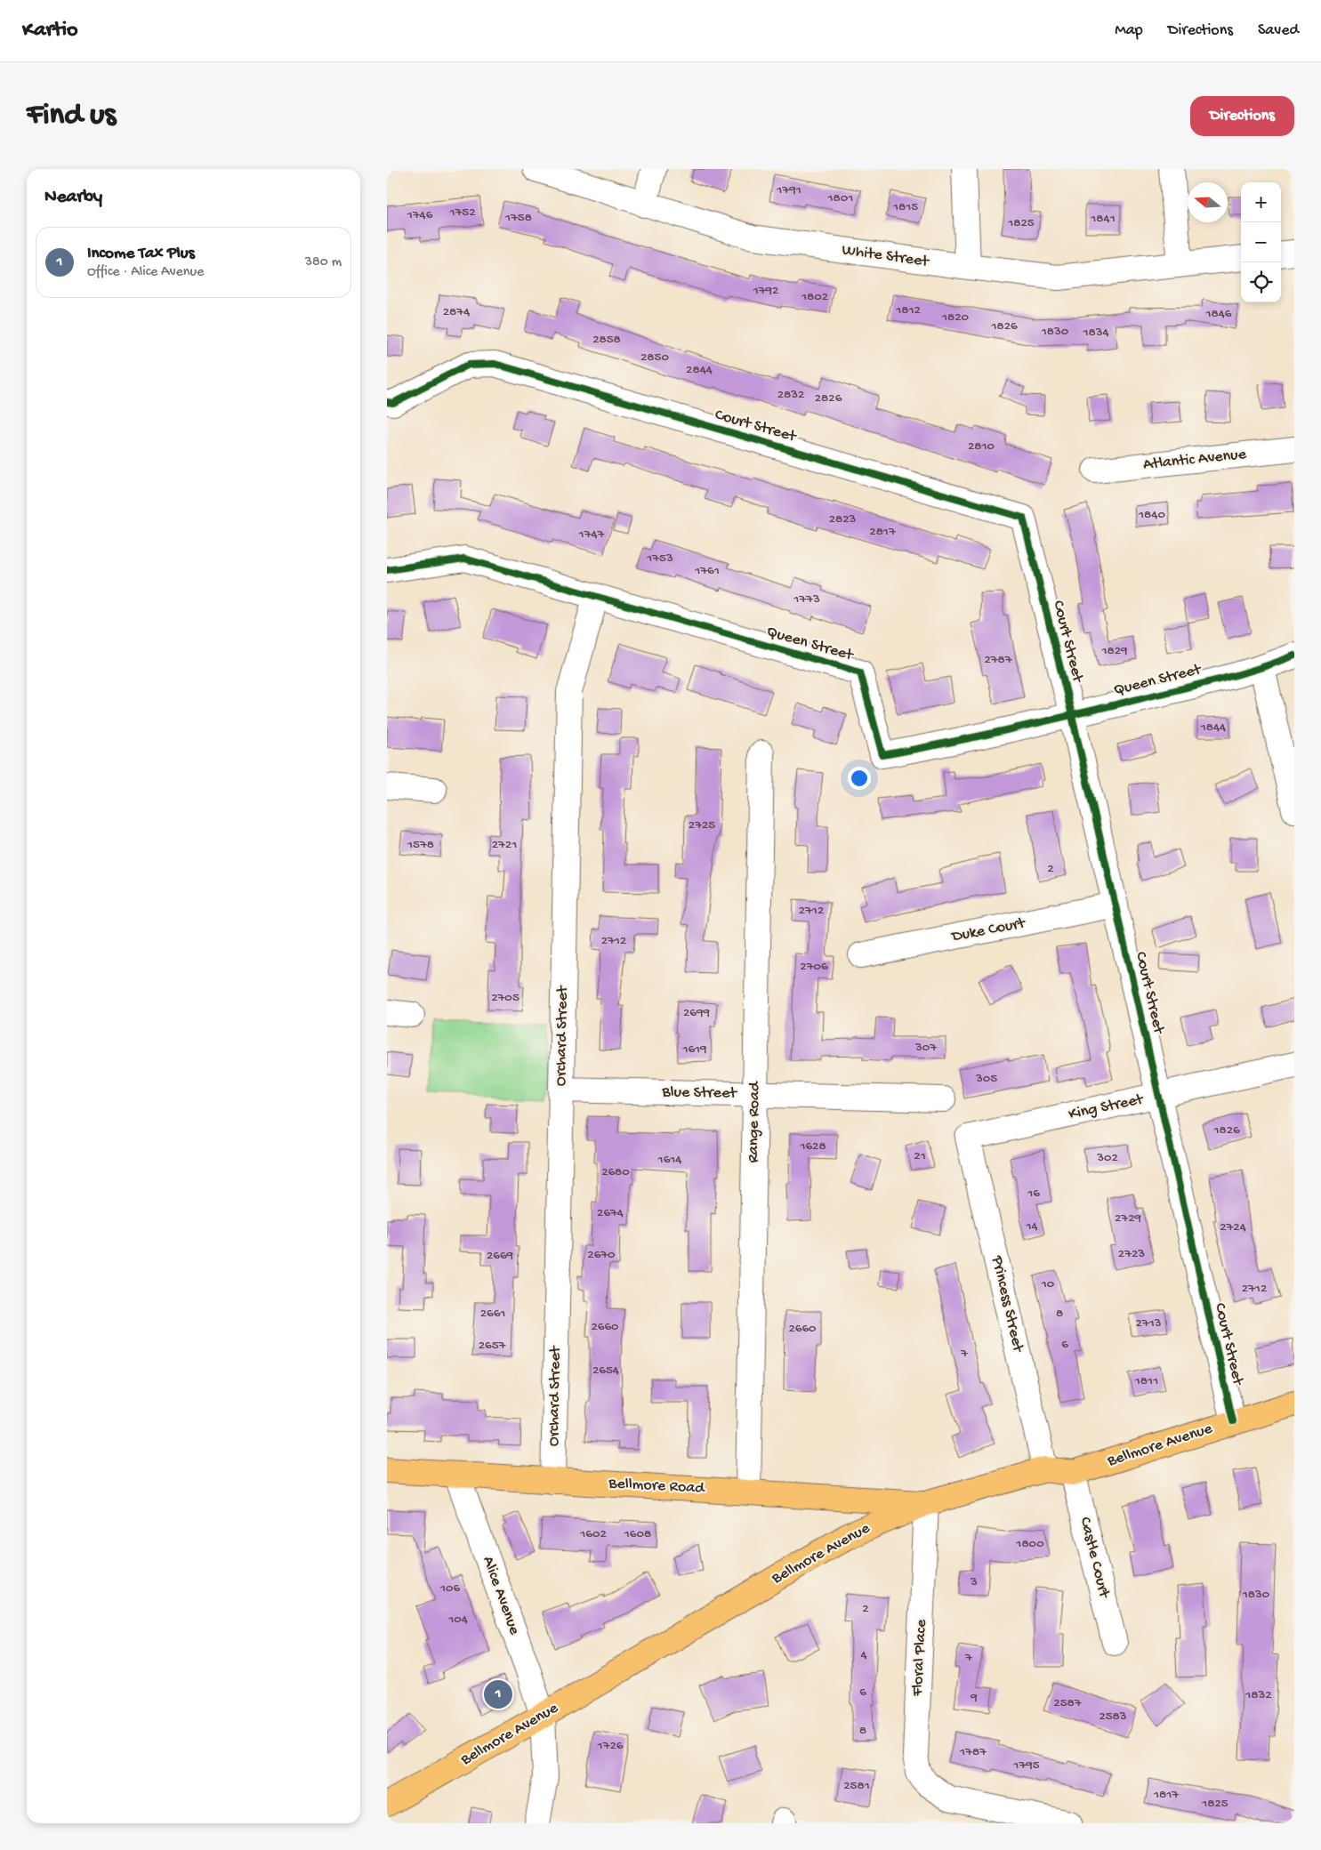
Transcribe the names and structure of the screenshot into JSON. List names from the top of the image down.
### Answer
{
  "streets": {
    "main road": ["Bellmore Avenue", "Bellmore Road"],
    "street": [
      "White Street",
      "Court Street",
      "Atlantic Avenue",
      "Queen Street",
      "Duke Court",
      "Orchard Street",
      "Blue Street",
      "King Street",
      "Range Road",
      "Princess Street",
      "Castle Court",
      "Alice Avenue",
      "Floral Place"
    ]
  },
  "crossings": [
    ["Court Street", "Queen Street"],
    ["Court Street", "Duke Court"],
    ["Court Street", "King Street"],
    ["Court Street", "Bellmore Avenue"],
    ["Queen Street", "Orchard Street"],
    ["Orchard Street", "Blue Street"],
    ["Orchard Street", "Bellmore Road"],
    ["Blue Street", "Range Road"],
    ["King Street", "Princess Street"],
    ["Range Road", "Bellmore Road"],
    ["Princess Street", "Bellmore Avenue"],
    ["Bellmore Avenue", "Bellmore Road"],
    ["Bellmore Avenue", "Castle Court"],
    ["Bellmore Avenue", "Alice Avenue"],
    ["Bellmore Avenue", "Floral Place"],
    ["Bellmore Road", "Alice Avenue"],
    ["Bellmore Road", "Floral Place"]
  ],
  "house_numbers": [
    "1791",
    "1801",
    "1815",
    "1752",
    "1746",
    "1758",
    "1841",
    "1825",
    "1792",
    "1802",
    "1812",
    "2874",
    "1846",
    "1820",
    "1826",
    "1830",
    "1834",
    "2858",
    "2850",
    "2844",
    "2832",
    "2826",
    "2810",
    "1840",
    "2823",
    "2817",
    "1747",
    "1753",
    "1761",
    "1773",
    "1829",
    "2787",
    "1844",
    "2725",
    "1578",
    "2721",
    "2",
    "2712",
    "2712",
    "2706",
    "2705",
    "2699",
    "307",
    "1619",
    "305",
    "1826",
    "1628",
    "21",
    "302",
    "1614",
    "2680",
    "16",
    "2674",
    "2729",
    "14",
    "2724",
    "2723",
    "2670",
    "2669",
    "10",
    "2712",
    "2661",
    "8",
    "2713",
    "2660",
    "2660",
    "6",
    "2657",
    "7",
    "2654",
    "1811",
    "1602",
    "1608",
    "1800",
    "3",
    "106",
    "1830",
    "2",
    "104",
    "4",
    "7",
    "6",
    "1832",
    "9",
    "2587",
    "2583",
    "8",
    "1726",
    "1787",
    "1795",
    "2581",
    "1817",
    "1825"
  ],
  "north": "left",
  "page": {
    "header": "Kartio",
    "nav": ["Map", "Directions", "Saved"],
    "buttons": "Directions",
    "title": "Find us",
    "heading": "Nearby",
    "map_buttons": ["+", "−"],
    "list": [
      {
        "mark": "1",
        "name": "Income Tax Plus",
        "note": "Office · Alice Avenue",
        "value": "380 m"
      }
    ],
    "pins": "1"
  }
}
